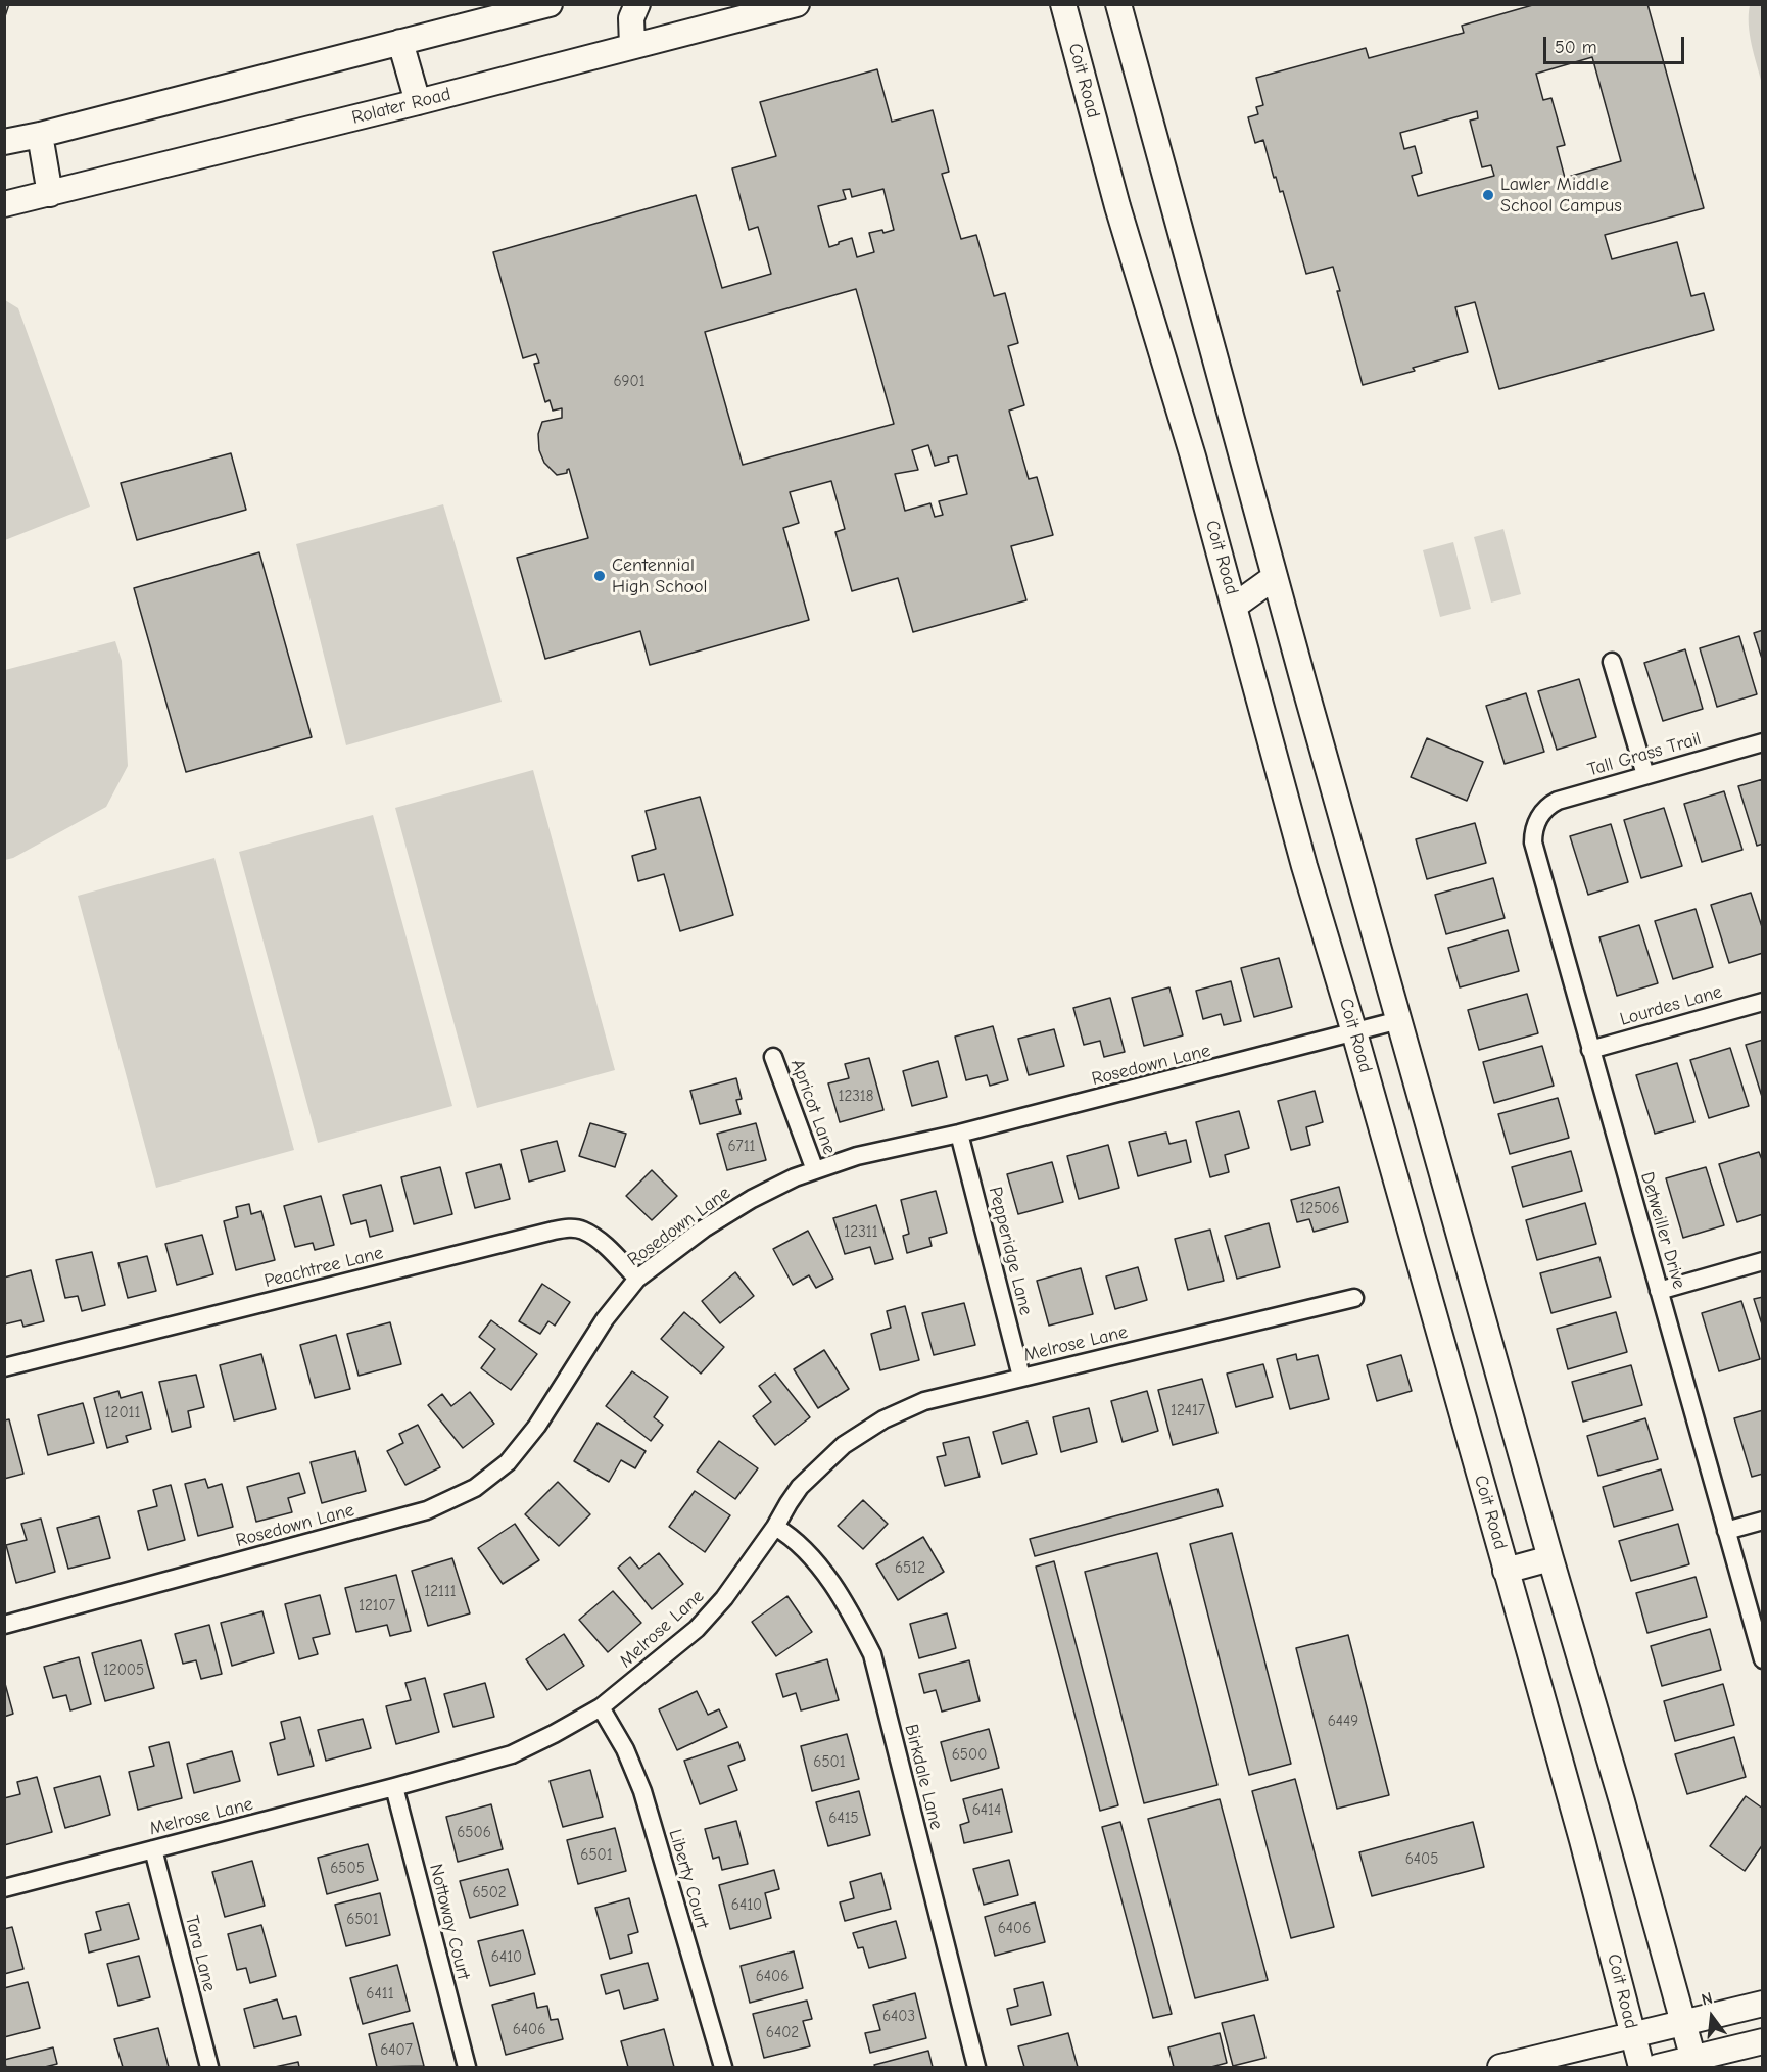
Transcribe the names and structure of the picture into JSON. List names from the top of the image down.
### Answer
{
  "streets": {
    "main road": ["Coit Road", "Rolater Road"],
    "street": [
      "Tall Grass Trail",
      "Lourdes Lane",
      "Rosedown Lane",
      "Apricot Lane",
      "Detweiller Drive",
      "Pepperidge Lane",
      "Peachtree Lane",
      "Melrose Lane",
      "Birkdale Lane",
      "Liberty Court",
      "Nottoway Court",
      "Tara Lane"
    ]
  },
  "crossings": [
    ["Coit Road", "Rosedown Lane"],
    ["Tall Grass Trail", "Detweiller Drive"],
    ["Lourdes Lane", "Detweiller Drive"],
    ["Rosedown Lane", "Apricot Lane"],
    ["Rosedown Lane", "Pepperidge Lane"],
    ["Rosedown Lane", "Peachtree Lane"],
    ["Pepperidge Lane", "Melrose Lane"],
    ["Melrose Lane", "Birkdale Lane"],
    ["Melrose Lane", "Liberty Court"],
    ["Melrose Lane", "Nottoway Court"],
    ["Melrose Lane", "Tara Lane"]
  ],
  "places": ["Lawler Middle School Campus", "Centennial High School"],
  "house_numbers": [
    "6901",
    "12318",
    "6711",
    "12506",
    "12311",
    "12417",
    "12011",
    "6512",
    "12111",
    "12107",
    "12005",
    "6449",
    "6500",
    "6501",
    "6414",
    "6415",
    "6506",
    "6501",
    "6405",
    "6505",
    "6502",
    "6410",
    "6501",
    "6406",
    "6410",
    "6406",
    "6411",
    "6403",
    "6406",
    "6402",
    "6407"
  ],
  "scale_bar": "50 m",
  "north": "top"
}
